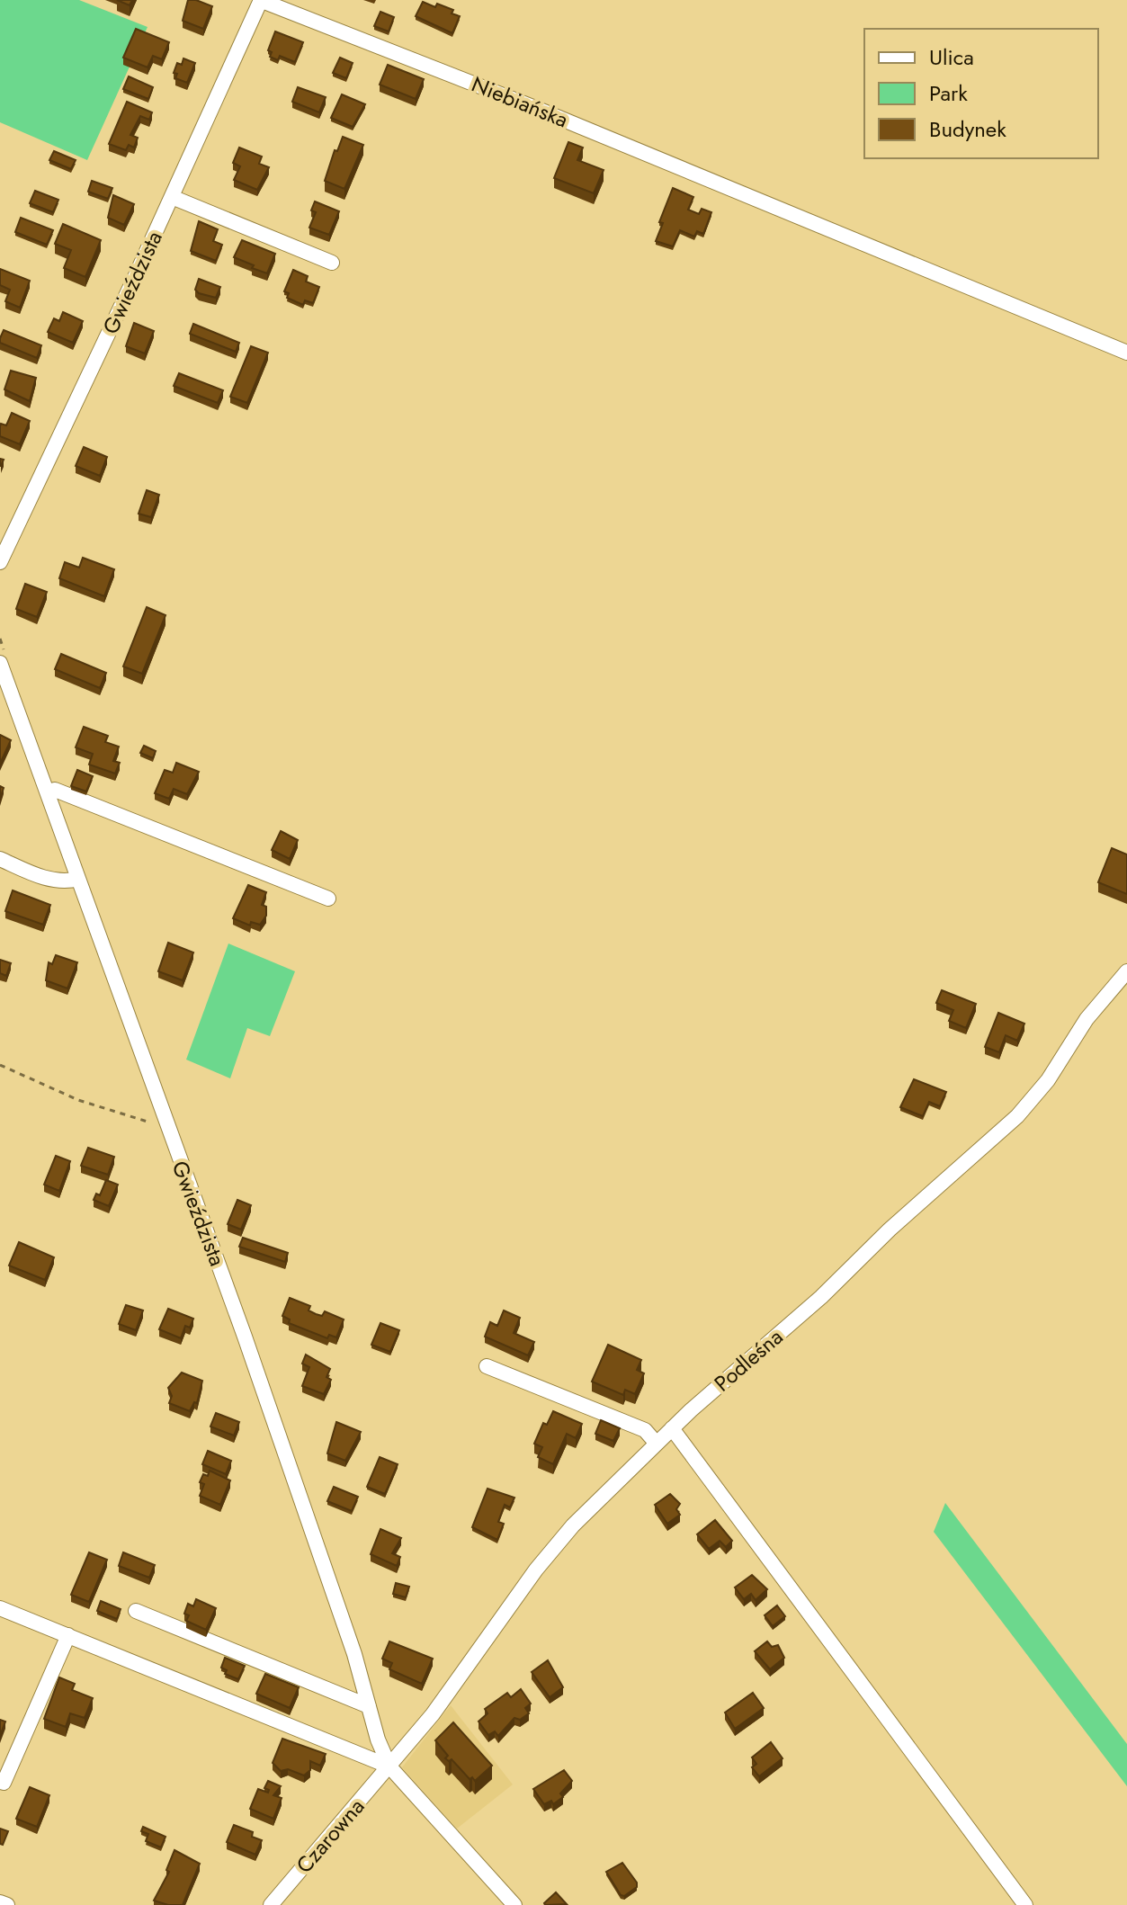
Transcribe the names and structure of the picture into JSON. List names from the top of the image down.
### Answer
{
  "streets": {
    "street": [
      "Niebiańska",
      "Gwieździsta",
      "Podleśna",
      "Czarowna"
    ]
  },
  "crossings": [
    ["Niebiańska", "Gwieździsta"],
    ["Gwieździsta", "Podleśna"],
    ["Gwieździsta", "Czarowna"],
    ["Podleśna", "Czarowna"]
  ],
  "legend": ["Ulica", "Park", "Budynek"]
}
